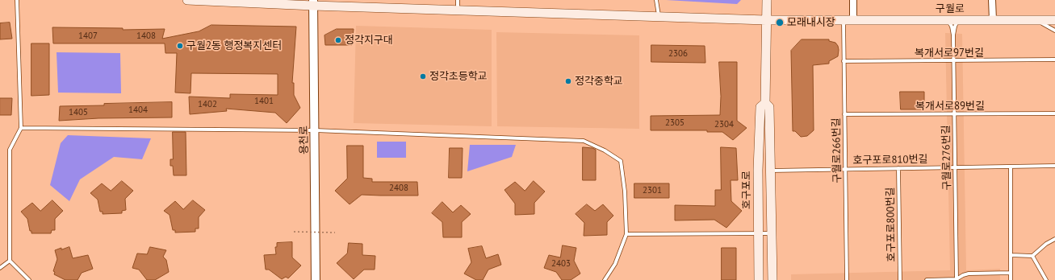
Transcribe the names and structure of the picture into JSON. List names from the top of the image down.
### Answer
{
  "streets": {
    "main road": ["구월로", "호구포로"],
    "street": ["용천로"],
    "lane": [
      "복개서로97번길",
      "복개서로89번길",
      "구월로266번길",
      "구월로276번길",
      "호구포로810번길",
      "호구포로800번길"
    ]
  },
  "crossings": [
    ["구월로", "용천로"],
    ["구월로", "구월로266번길"],
    ["구월로", "호구포로"],
    ["복개서로97번길", "구월로266번길"],
    ["복개서로97번길", "구월로276번길"],
    ["복개서로89번길", "구월로266번길"],
    ["복개서로89번길", "구월로276번길"],
    ["구월로266번길", "호구포로810번길"],
    ["구월로276번길", "호구포로810번길"],
    ["호구포로810번길", "호구포로"],
    ["호구포로810번길", "호구포로800번길"]
  ],
  "places": [
    "모래내시장",
    "정각지구대",
    "구월2동 행정복지센터",
    "정각초등학교",
    "정각중학교"
  ],
  "house_numbers": [
    "1407",
    "1408",
    "2306",
    "1401",
    "1402",
    "1404",
    "1405",
    "2305",
    "2304",
    "2408",
    "2301",
    "2403"
  ]
}
